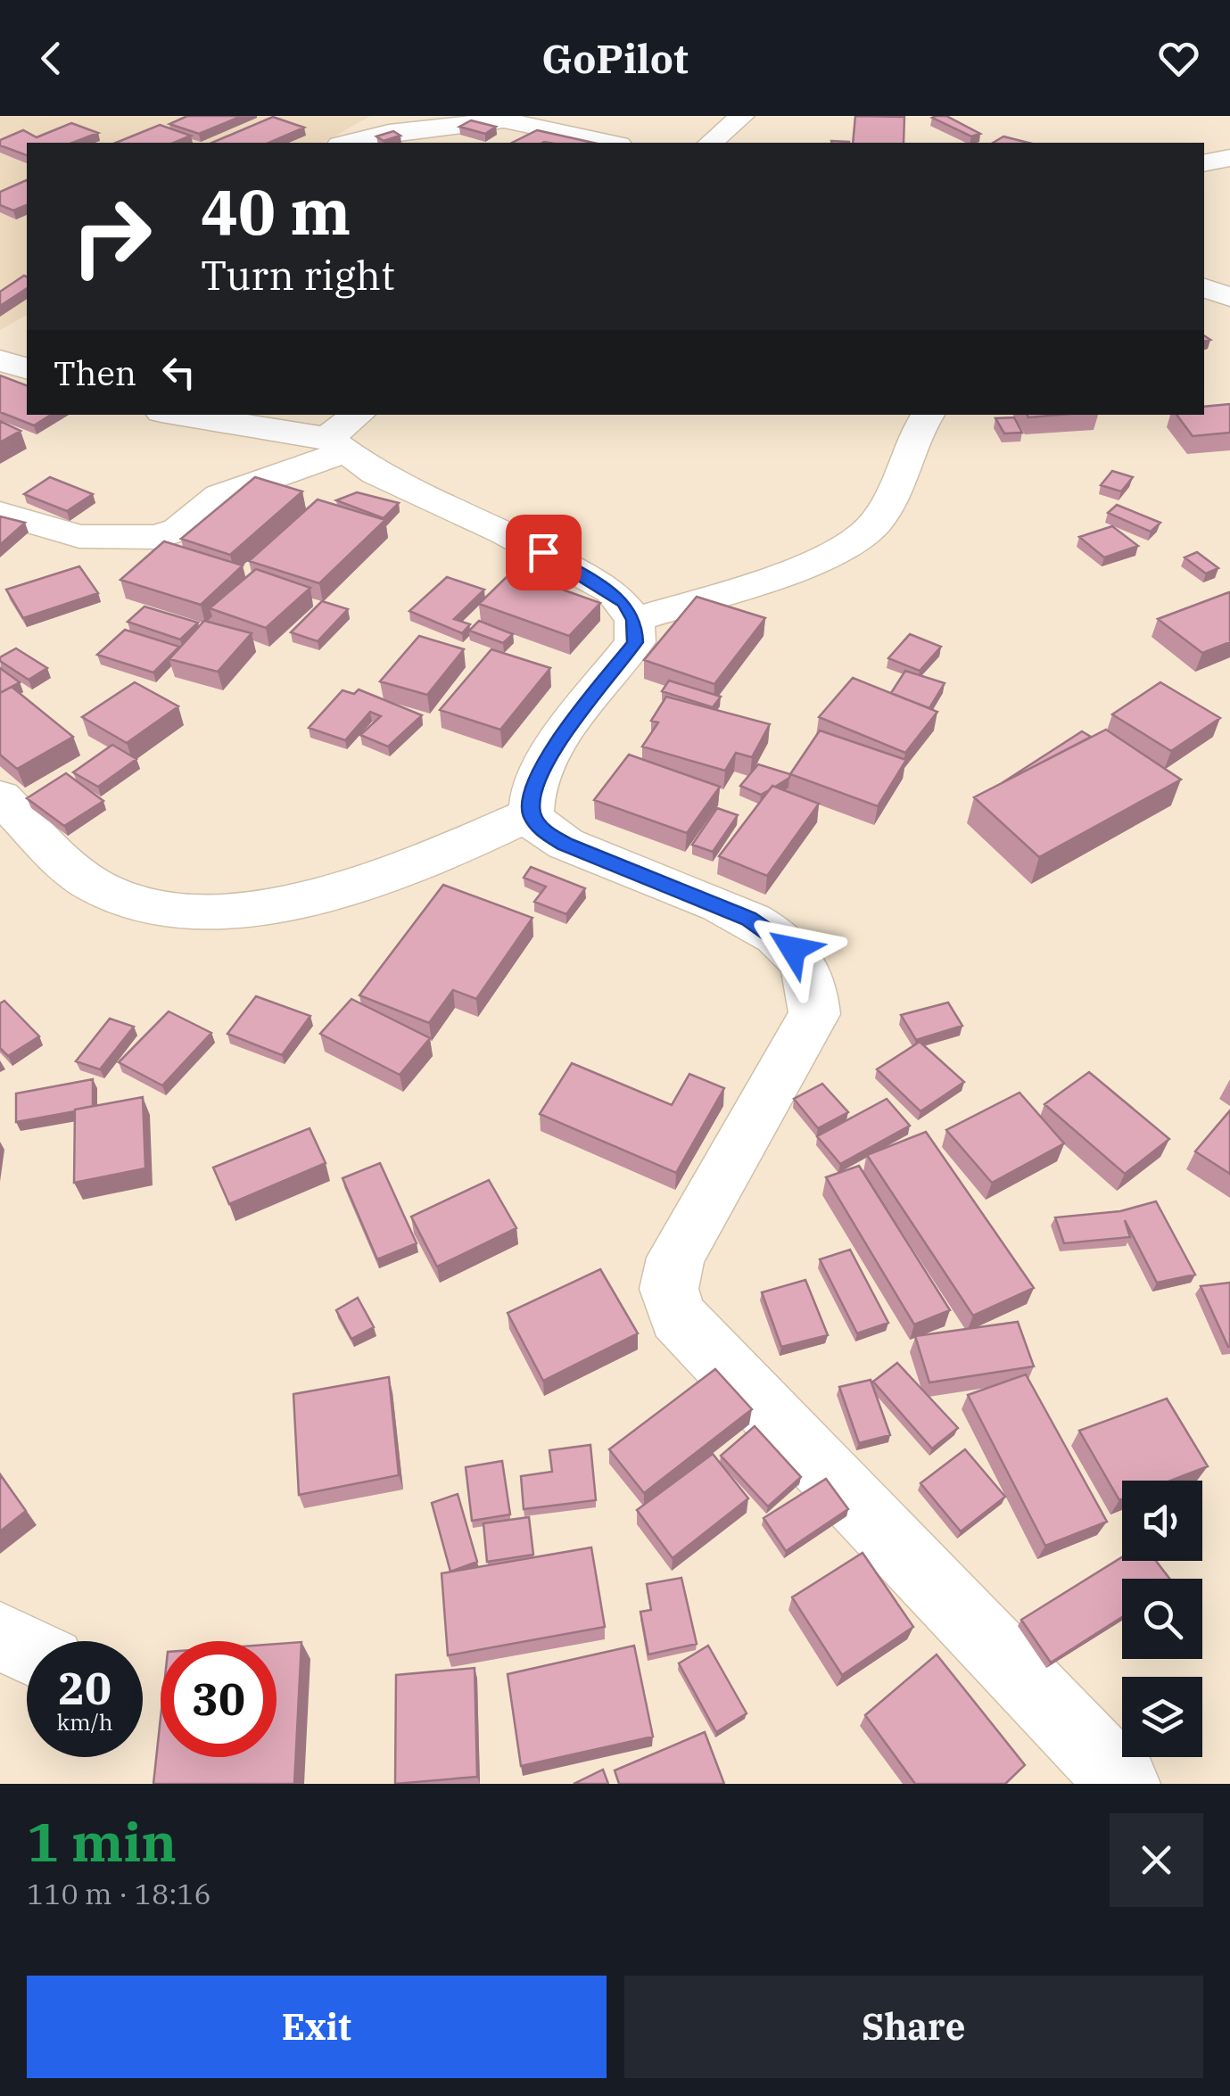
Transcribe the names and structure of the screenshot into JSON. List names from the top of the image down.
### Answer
{
  "page": {
    "header": "GoPilot",
    "turn": ["40 m", "Turn right"],
    "then": "Then",
    "speed": "20 km/h",
    "limit": "30",
    "heading": ["1 min", "110 m · 18:16"],
    "buttons": ["Exit", "Share"]
  }
}
